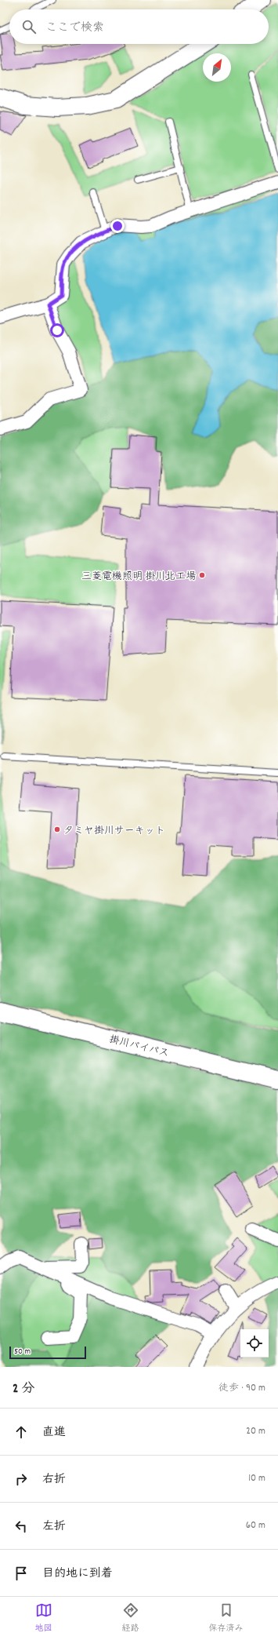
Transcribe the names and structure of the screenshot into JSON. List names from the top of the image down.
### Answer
{
  "streets": {
    "main road": ["掛川バイパス"]
  },
  "places": ["三菱電機照明 掛川北工場", "タミヤ掛川サーキット"],
  "scale_bar": "50 m",
  "north": "top right",
  "page": {
    "search": "ここで検索",
    "scale": "50 m",
    "heading": ["2 分", "徒歩 · 90 m"],
    "list": [
      ["直進", "20 m"],
      ["右折", "10 m"],
      ["左折", "60 m"],
      "目的地に到着"
    ],
    "nav": ["地図", "経路", "保存済み"]
  }
}
